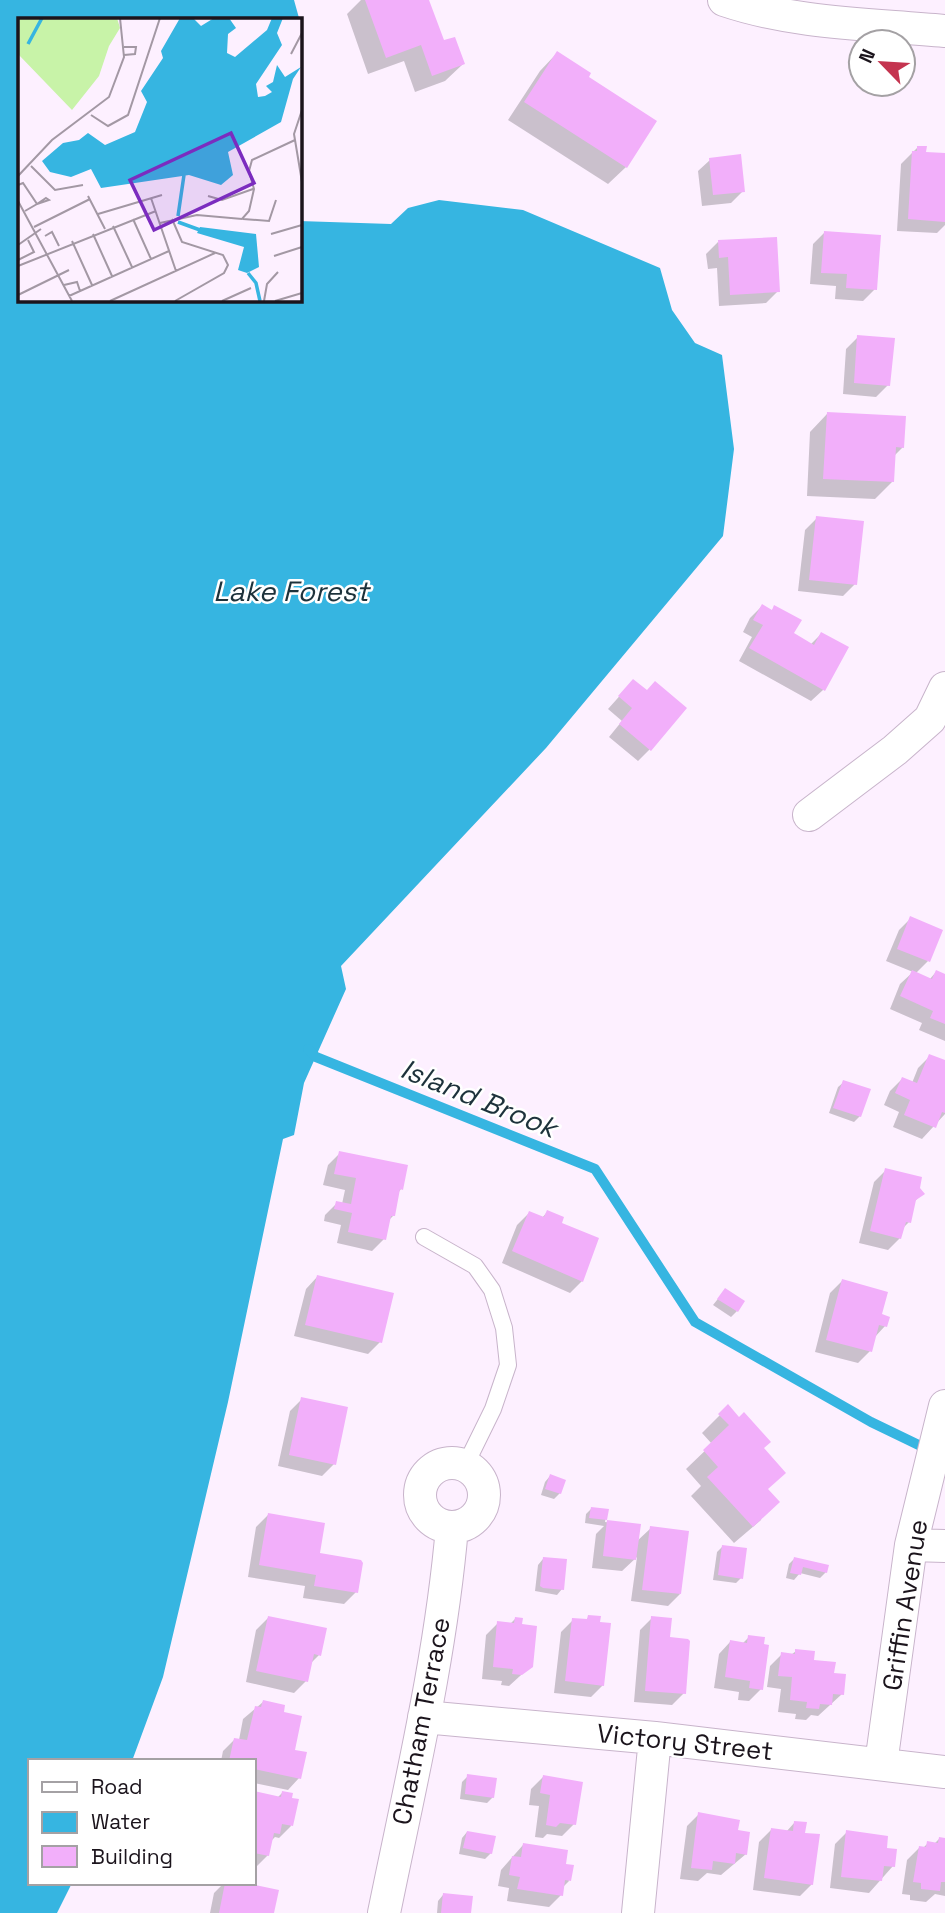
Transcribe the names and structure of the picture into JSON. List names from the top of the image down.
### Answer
{
  "streets": {
    "street": ["Griffin Avenue", "Chatham Terrace", "Victory Street"]
  },
  "crossings": [
    ["Griffin Avenue", "Victory Street"],
    ["Chatham Terrace", "Victory Street"]
  ],
  "water": ["Lake Forest", "Island Brook"],
  "legend": ["Road", "Water", "Building"],
  "north": "top left"
}
